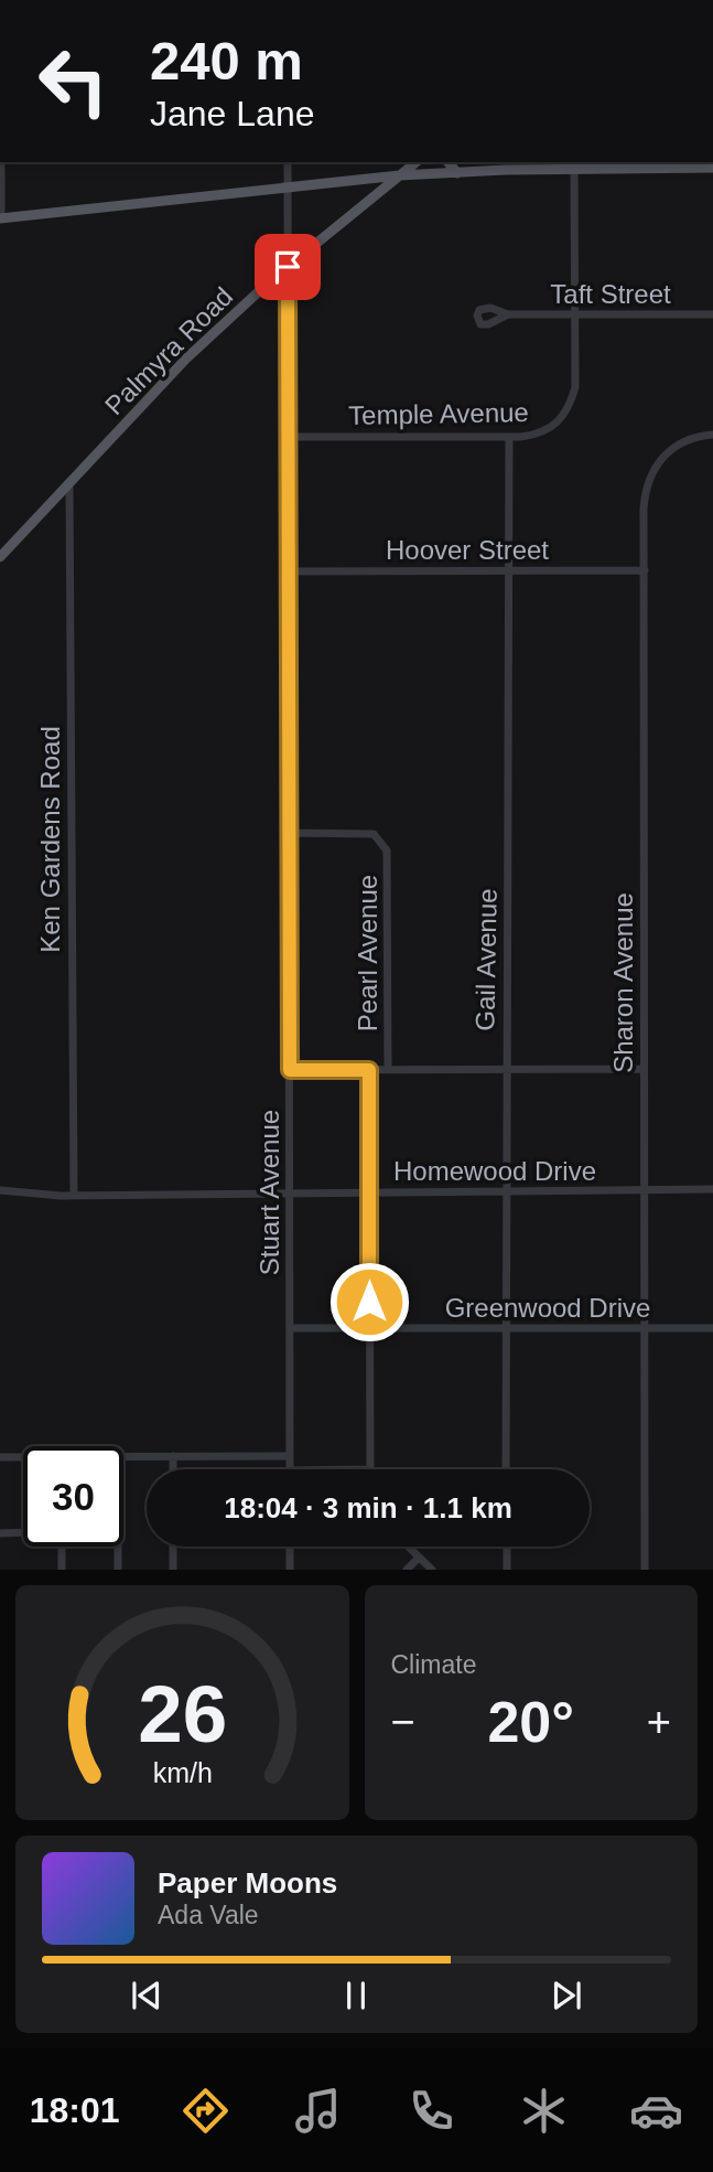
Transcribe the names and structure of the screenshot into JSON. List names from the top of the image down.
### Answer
{
  "streets": {
    "main road": ["Palmyra Road"],
    "street": [
      "Taft Street",
      "Temple Avenue",
      "Hoover Street",
      "Ken Gardens Road",
      "Pearl Avenue",
      "Gail Avenue",
      "Sharon Avenue",
      "Homewood Drive",
      "Stuart Avenue",
      "Greenwood Drive"
    ]
  },
  "crossings": [
    ["Taft Street", "Temple Avenue"],
    ["Palmyra Road", "Ken Gardens Road"],
    ["Palmyra Road", "Stuart Avenue"],
    ["Temple Avenue", "Gail Avenue"],
    ["Temple Avenue", "Stuart Avenue"],
    ["Hoover Street", "Gail Avenue"],
    ["Hoover Street", "Sharon Avenue"],
    ["Hoover Street", "Stuart Avenue"],
    ["Ken Gardens Road", "Homewood Drive"],
    ["Pearl Avenue", "Homewood Drive"],
    ["Pearl Avenue", "Stuart Avenue"],
    ["Pearl Avenue", "Greenwood Drive"],
    ["Gail Avenue", "Homewood Drive"],
    ["Gail Avenue", "Greenwood Drive"],
    ["Sharon Avenue", "Homewood Drive"],
    ["Sharon Avenue", "Greenwood Drive"],
    ["Homewood Drive", "Stuart Avenue"],
    ["Stuart Avenue", "Greenwood Drive"]
  ],
  "page": {
    "turn": ["240 m", "Jane Lane"],
    "limit": "30",
    "trip": "18:04 · 3 min · 1.1 km",
    "tile": "Climate",
    "heat": ["−", "20°", "+"],
    "song": ["Paper Moons", "Ada Vale"],
    "tabs": "18:01",
    "gauge": ["26", "km/h"]
  }
}
